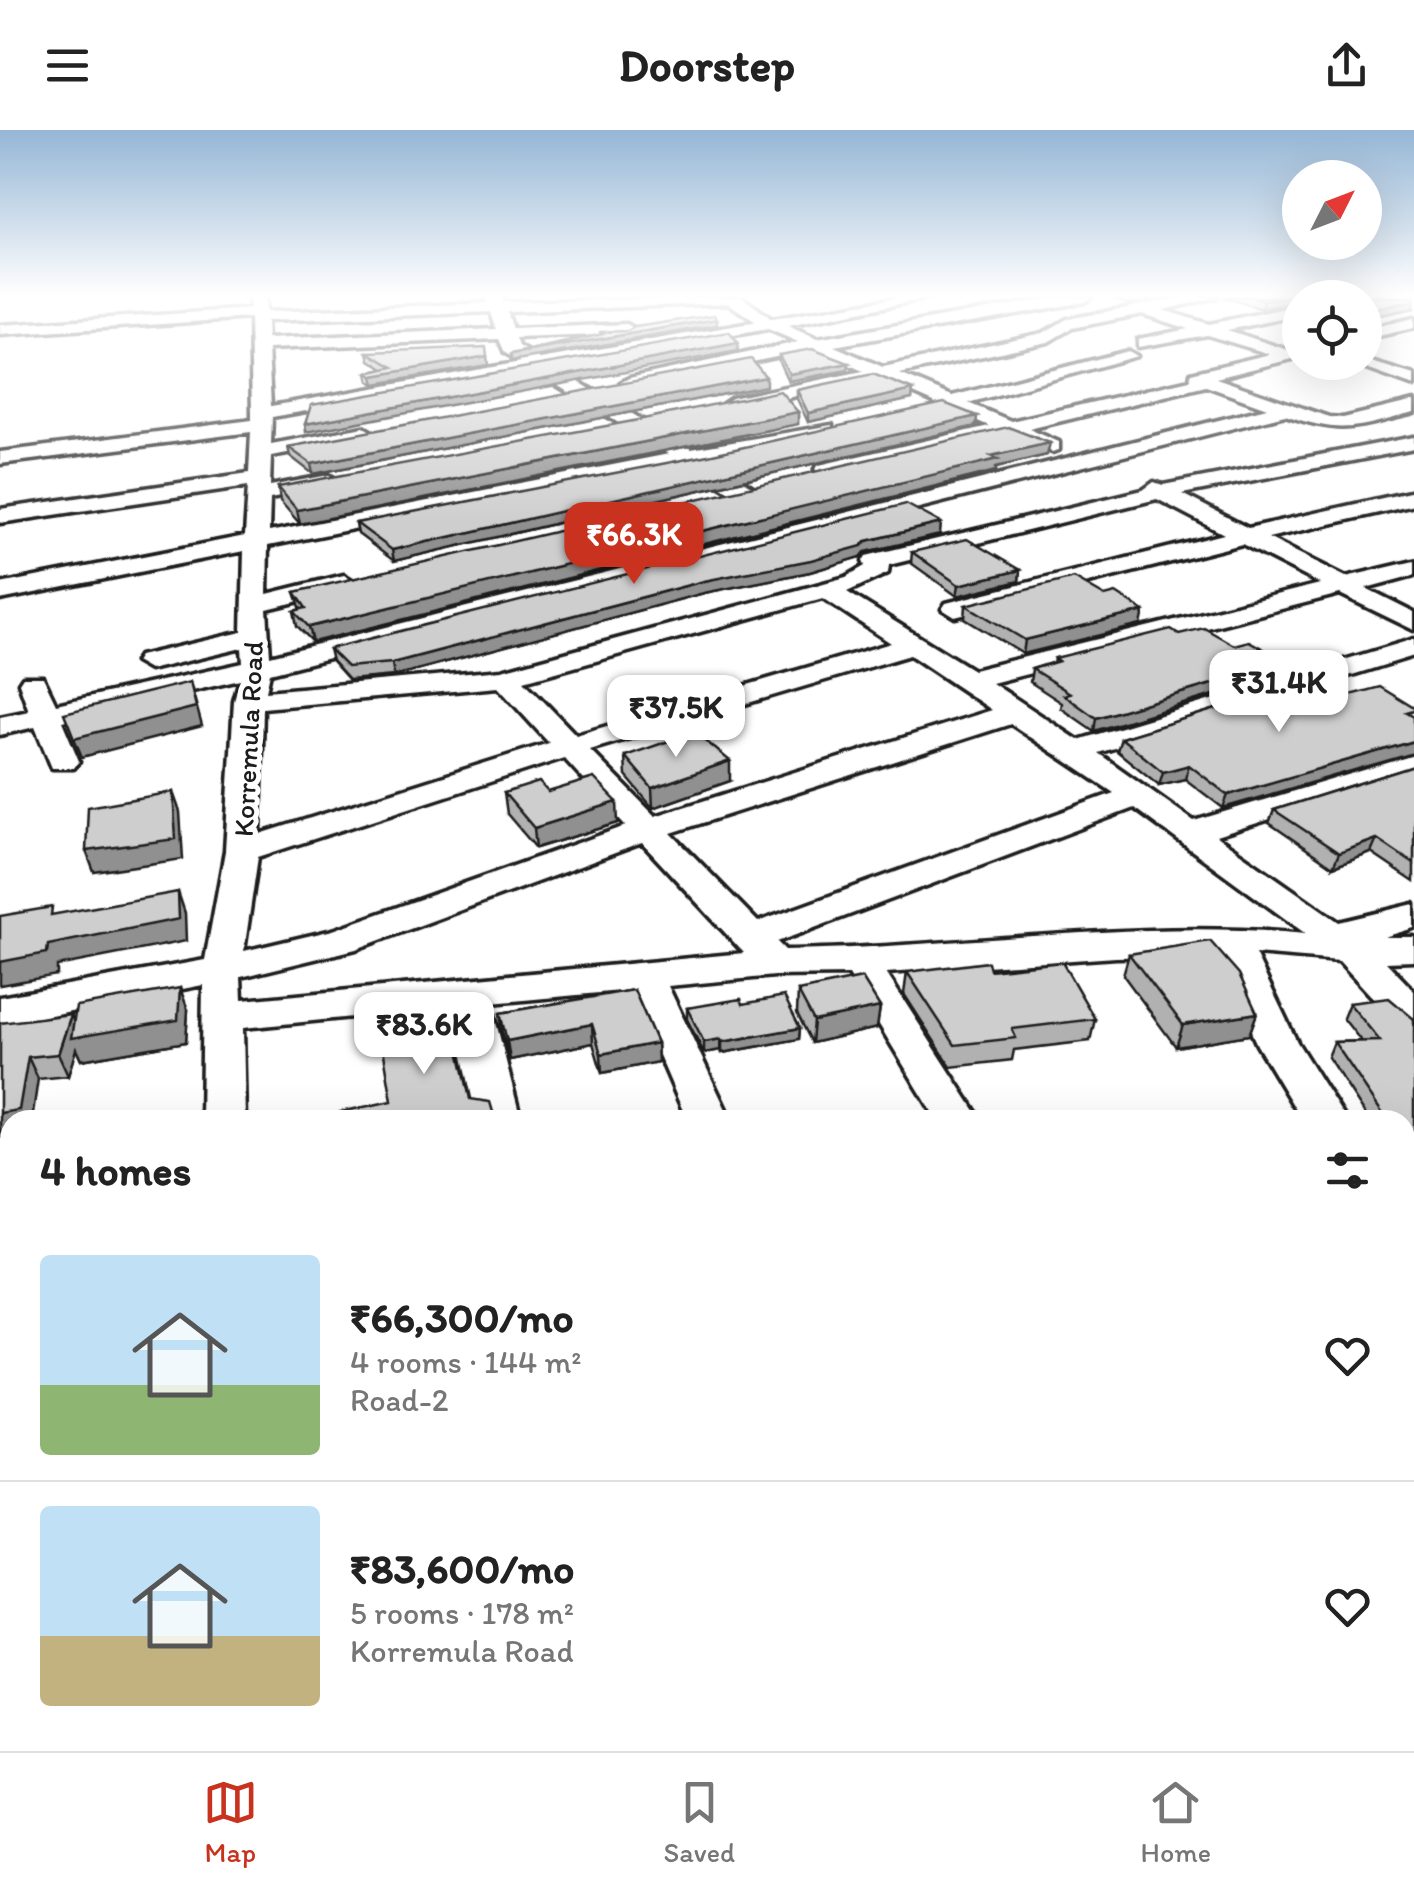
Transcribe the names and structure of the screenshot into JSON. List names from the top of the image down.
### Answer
{
  "streets": {
    "street": ["Korremula Road"]
  },
  "north": "top right",
  "page": {
    "header": "Doorstep",
    "price": [
      "₹66.3K",
      "₹31.4K",
      "₹37.5K",
      "₹83.6K"
    ],
    "heading": "4 homes",
    "list": [
      {
        "name": "₹66,300/mo",
        "note": "4 rooms · 144 m² · Road-2"
      },
      {
        "name": "₹83,600/mo",
        "note": "5 rooms · 178 m² · Korremula Road"
      }
    ],
    "tabs": ["Map", "Saved", "Home"]
  }
}
